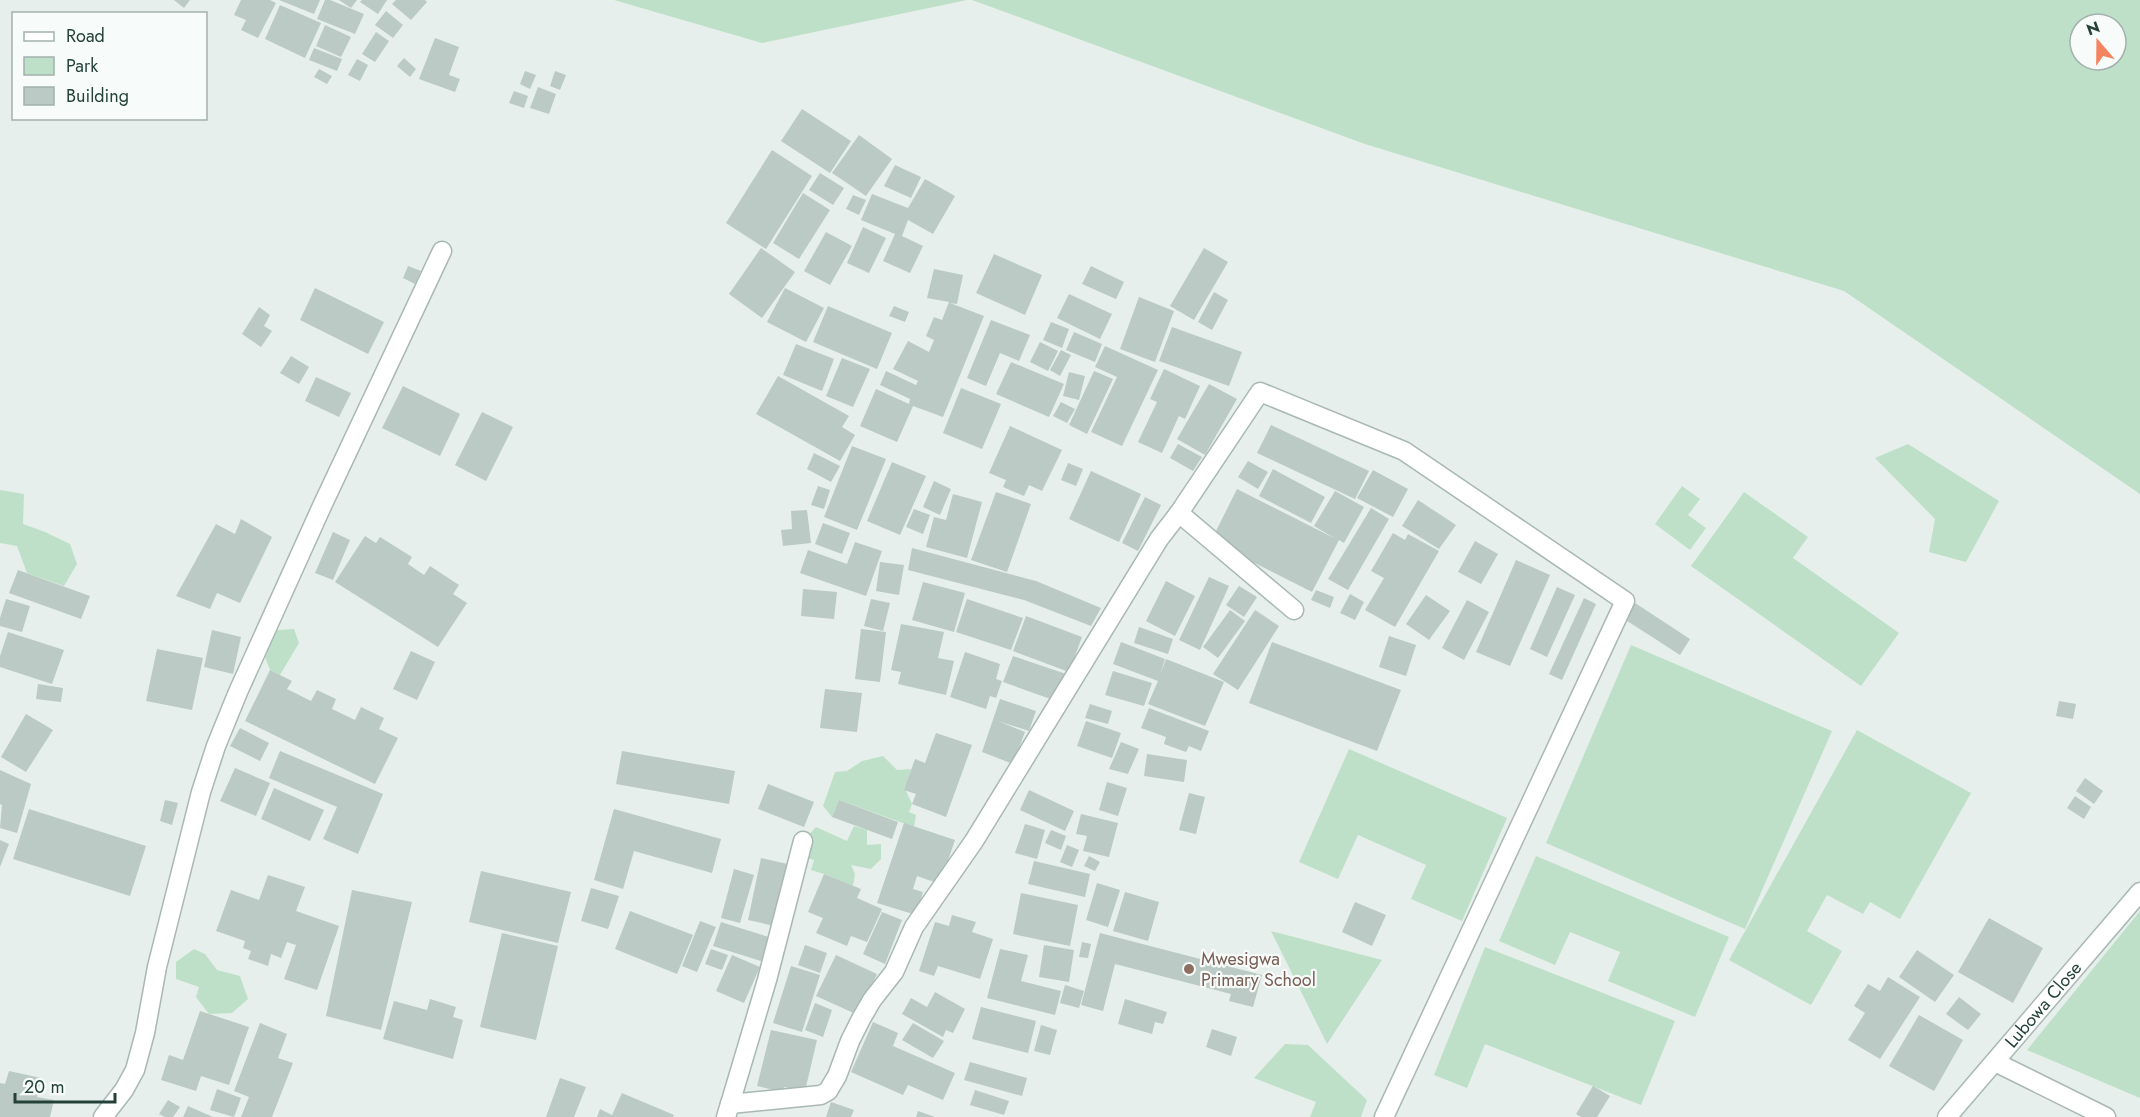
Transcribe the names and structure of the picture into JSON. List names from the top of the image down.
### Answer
{
  "streets": {
    "street": ["Lubowa Close"]
  },
  "places": ["Mwesigwa Primary School"],
  "legend": ["Road", "Park", "Building"],
  "scale_bar": "20 m",
  "north": "top"
}
